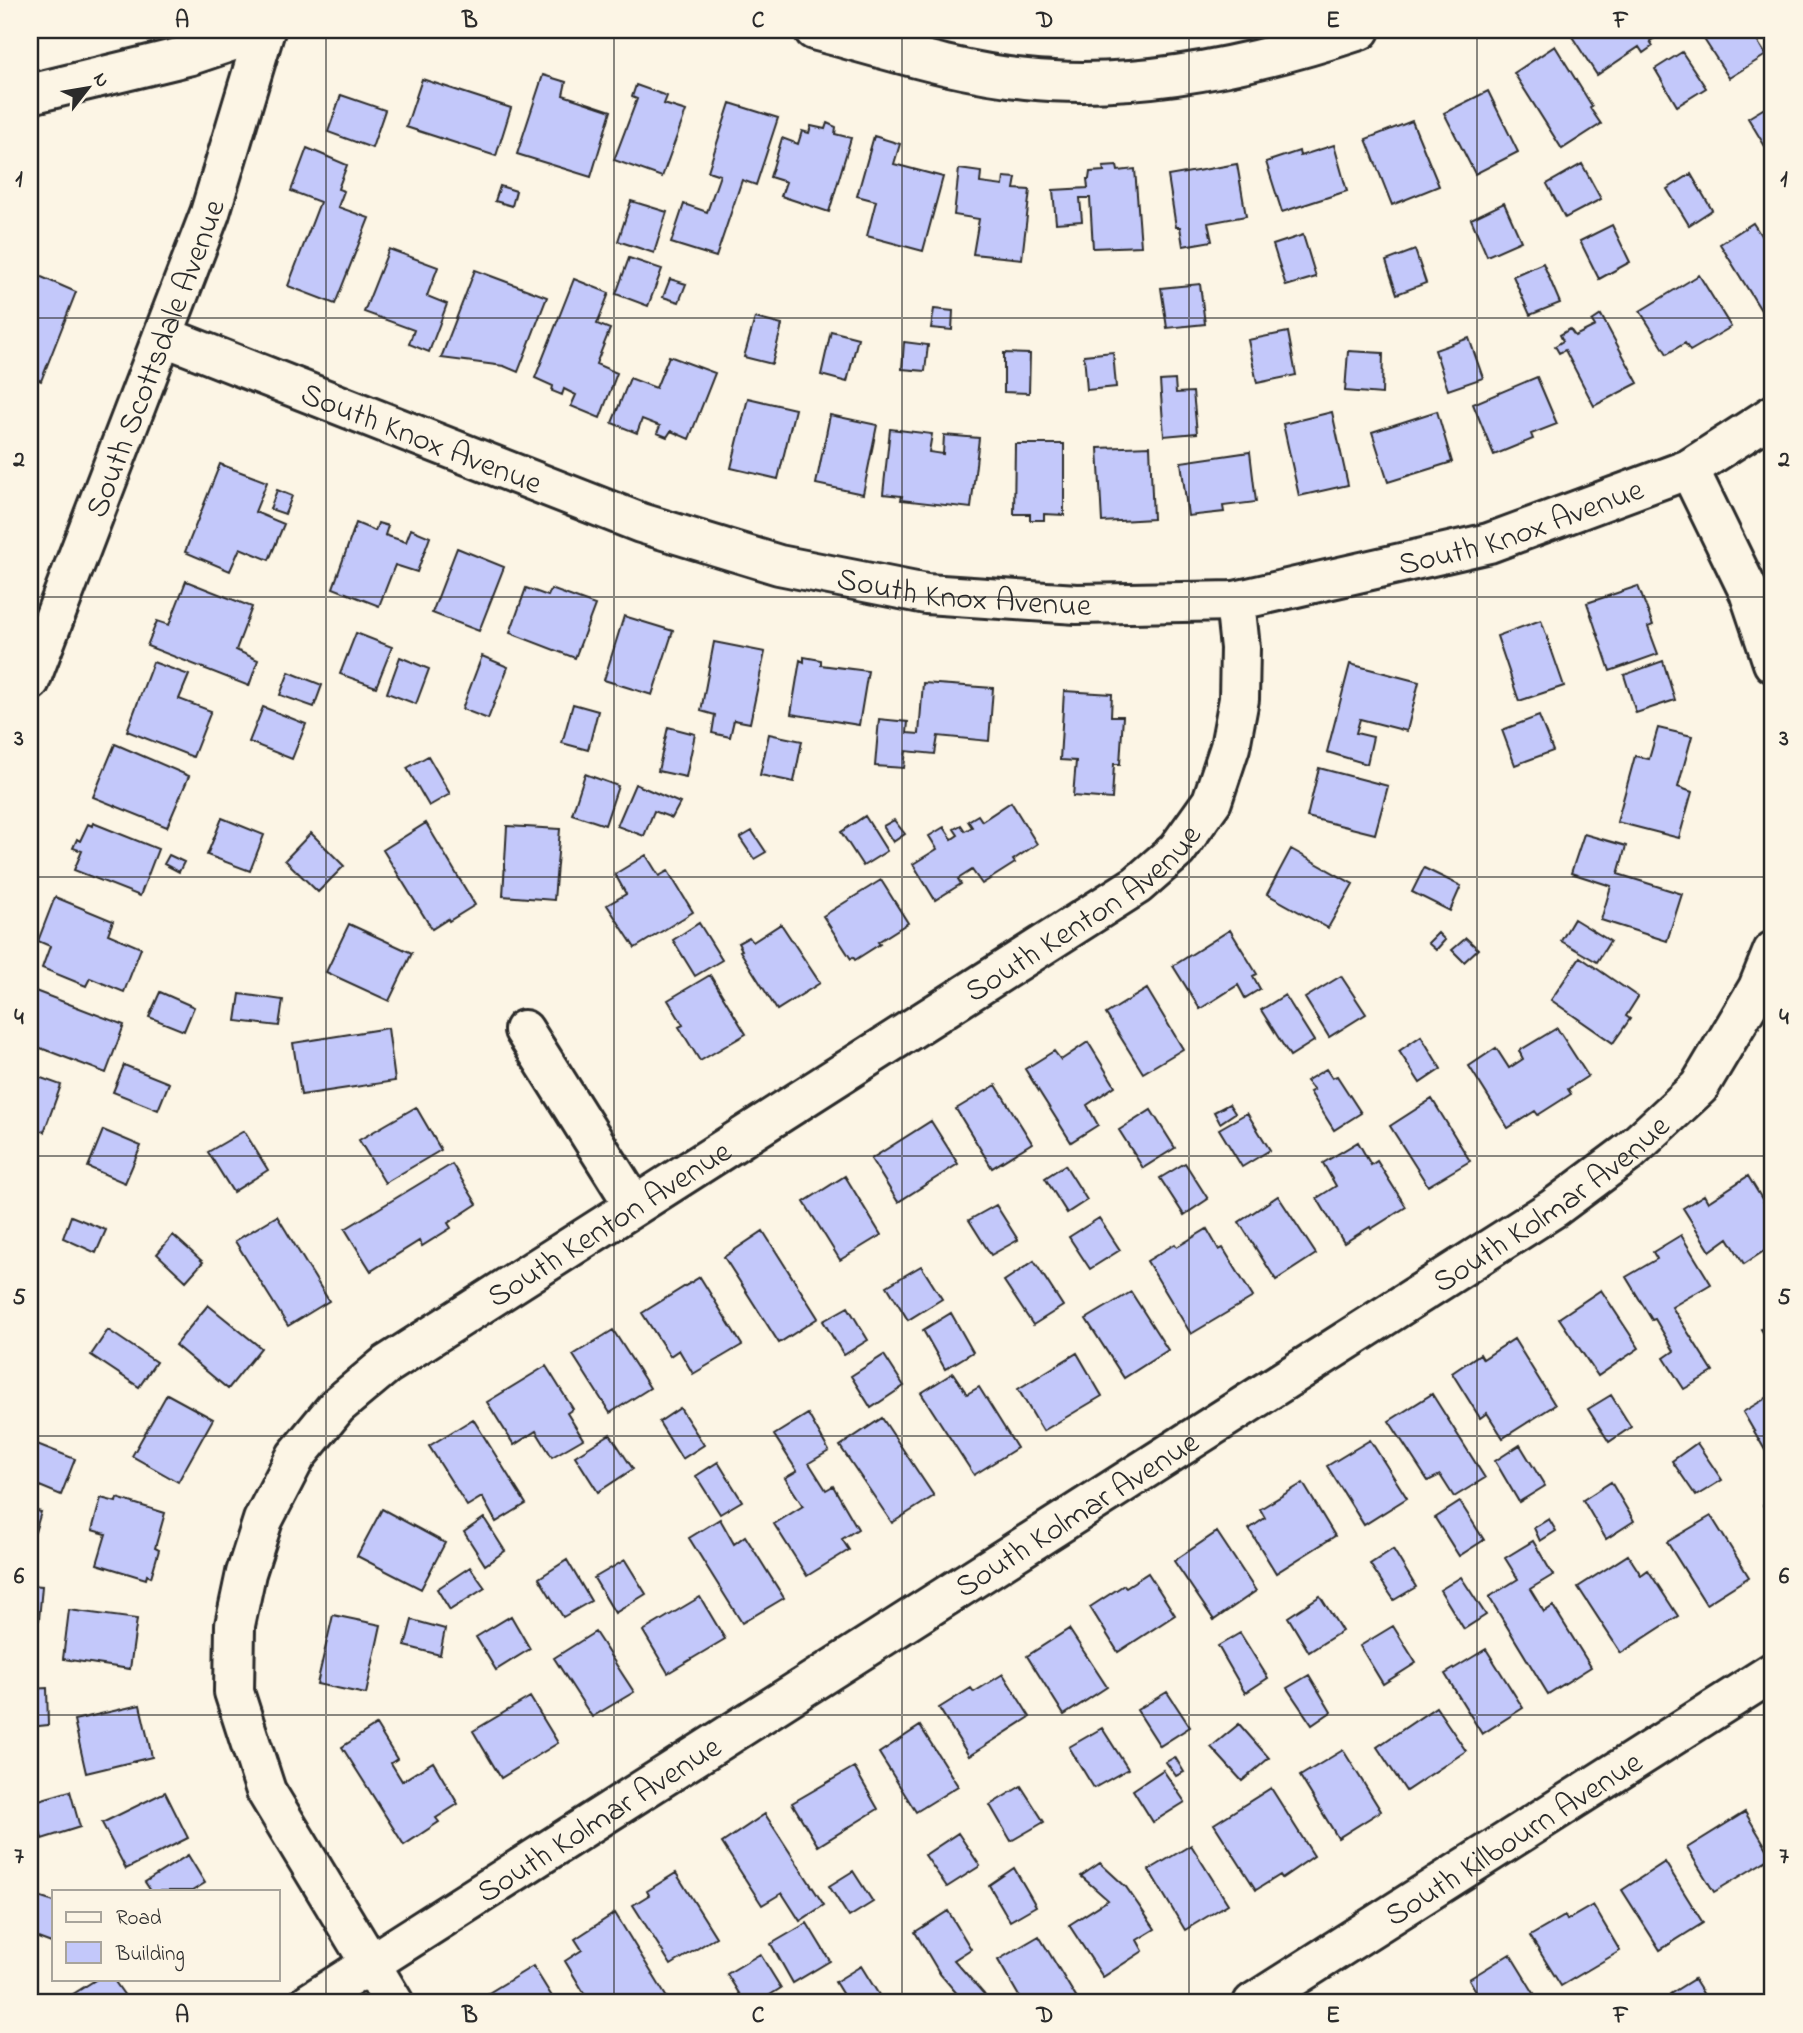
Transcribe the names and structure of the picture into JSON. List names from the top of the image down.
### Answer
{
  "streets": {
    "street": [
      "South Scottsdale Avenue",
      "South Knox Avenue",
      "South Kenton Avenue",
      "South Kolmar Avenue",
      "South Kilbourn Avenue"
    ]
  },
  "crossings": [
    ["South Scottsdale Avenue", "South Knox Avenue"],
    ["South Knox Avenue", "South Kenton Avenue"],
    ["South Kenton Avenue", "South Kolmar Avenue"]
  ],
  "legend": ["Road", "Building"],
  "north": "top right",
  "grid": {
    "columns": [
      "A",
      "B",
      "C",
      "D",
      "E",
      "F"
    ],
    "rows": [
      "1",
      "2",
      "3",
      "4",
      "5",
      "6",
      "7"
    ]
  }
}
